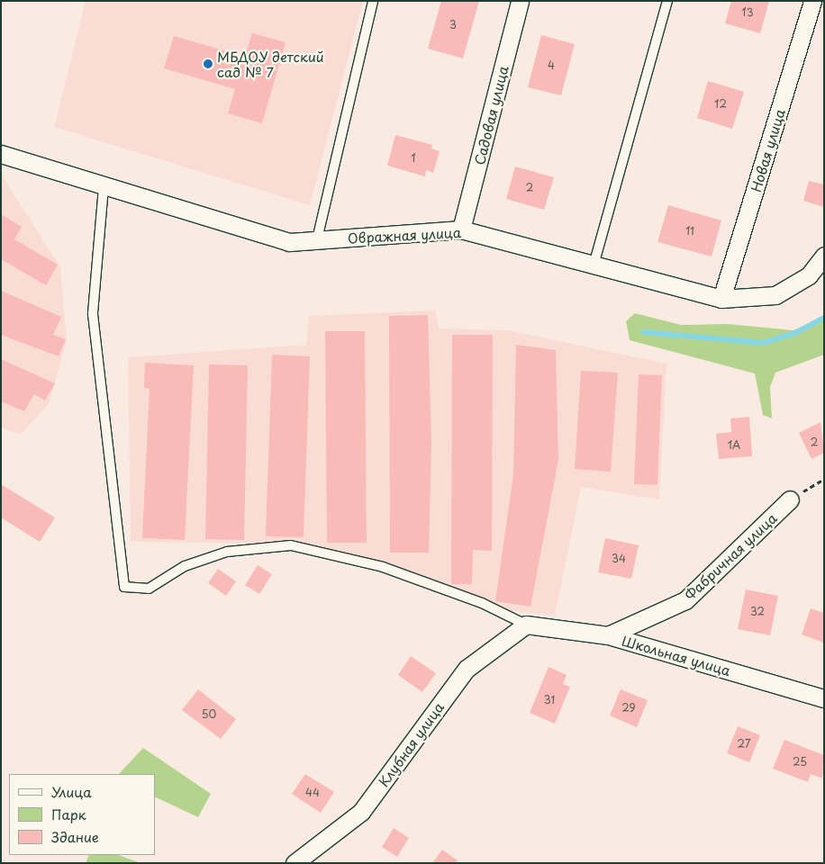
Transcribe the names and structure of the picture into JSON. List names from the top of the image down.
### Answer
{
  "streets": {
    "street": [
      "Садовая улица",
      "Новая улица",
      "Овражная улица",
      "Фабричная улица",
      "Школьная улица",
      "Клубная улица"
    ]
  },
  "crossings": [
    ["Садовая улица", "Овражная улица"],
    ["Новая улица", "Овражная улица"],
    ["Фабричная улица", "Школьная улица"],
    ["Школьная улица", "Клубная улица"]
  ],
  "places": ["МБДОУ детский сад № 7"],
  "house_numbers": [
    "13",
    "3",
    "4",
    "12",
    "1",
    "2",
    "11",
    "2",
    "1А",
    "34",
    "32",
    "31",
    "29",
    "50",
    "27",
    "25",
    "44"
  ],
  "legend": ["Улица", "Парк", "Здание"]
}
